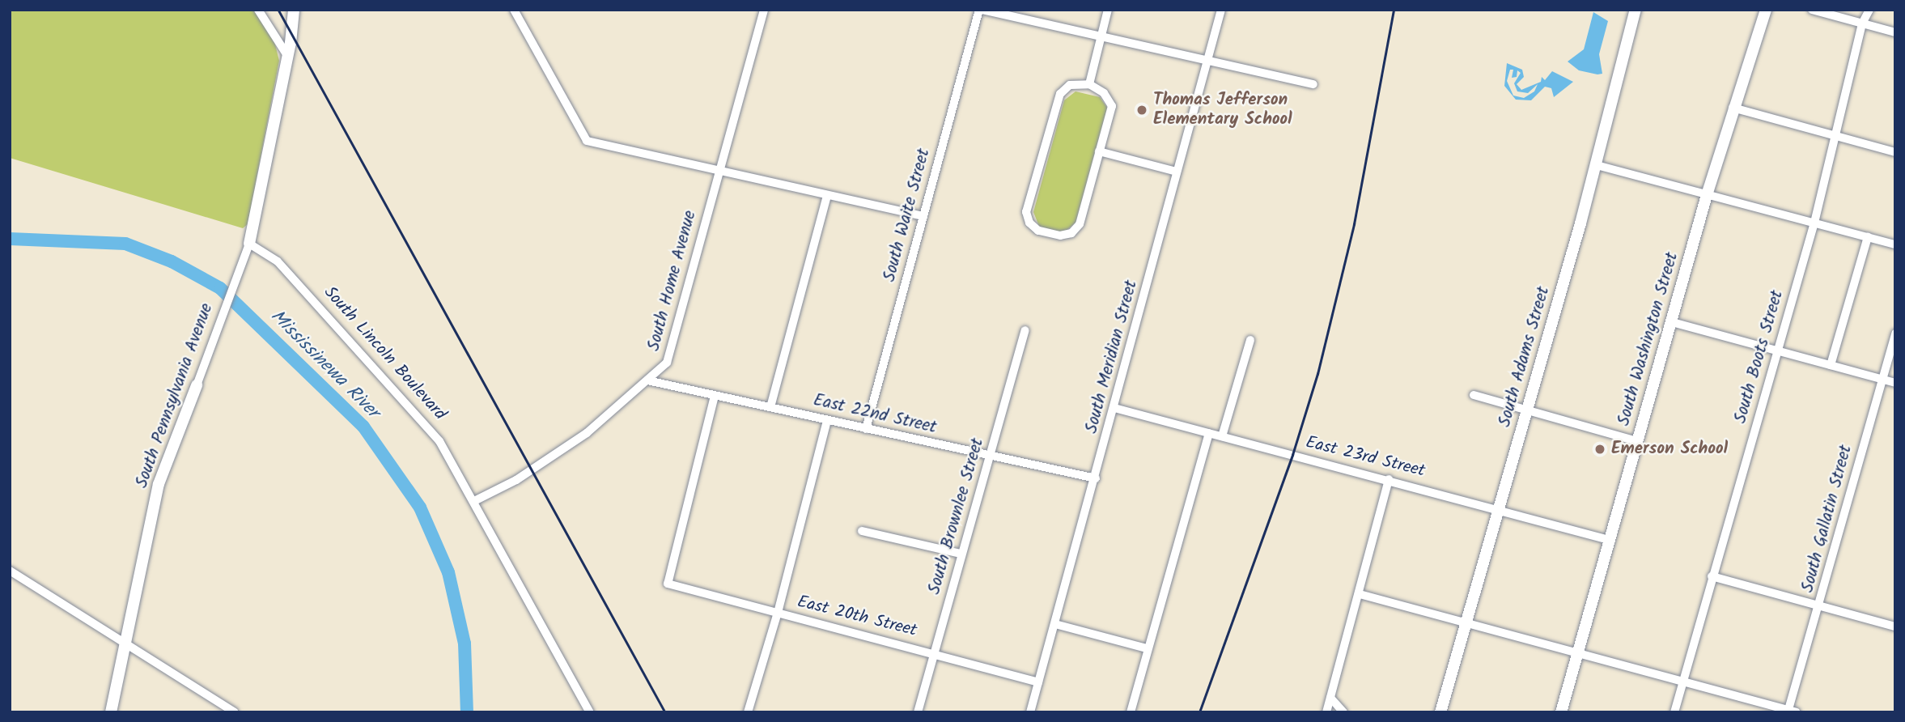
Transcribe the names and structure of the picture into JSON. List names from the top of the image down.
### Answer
{
  "streets": {
    "main road": ["South Washington Street", "South Adams Street", "South Pennsylvania Avenue"],
    "street": [
      "South Waite Street",
      "South Home Avenue",
      "South Lincoln Boulevard",
      "South Meridian Street",
      "South Boots Street",
      "East 22nd Street",
      "East 23rd Street",
      "South Brownlee Street",
      "South Gallatin Street",
      "East 20th Street"
    ]
  },
  "crossings": [
    ["South Waite Street", "East 22nd Street"],
    ["South Home Avenue", "South Lincoln Boulevard"],
    ["South Home Avenue", "East 22nd Street"],
    ["South Washington Street", "East 23rd Street"],
    ["South Lincoln Boulevard", "South Pennsylvania Avenue"],
    ["South Meridian Street", "East 22nd Street"],
    ["South Meridian Street", "East 23rd Street"],
    ["South Meridian Street", "East 20th Street"],
    ["South Adams Street", "East 23rd Street"],
    ["East 22nd Street", "South Brownlee Street"],
    ["East 22nd Street", "East 20th Street"],
    ["South Brownlee Street", "East 20th Street"]
  ],
  "water": ["Mississinewa River"],
  "places": ["Thomas Jefferson Elementary School", "Emerson School"]
}
